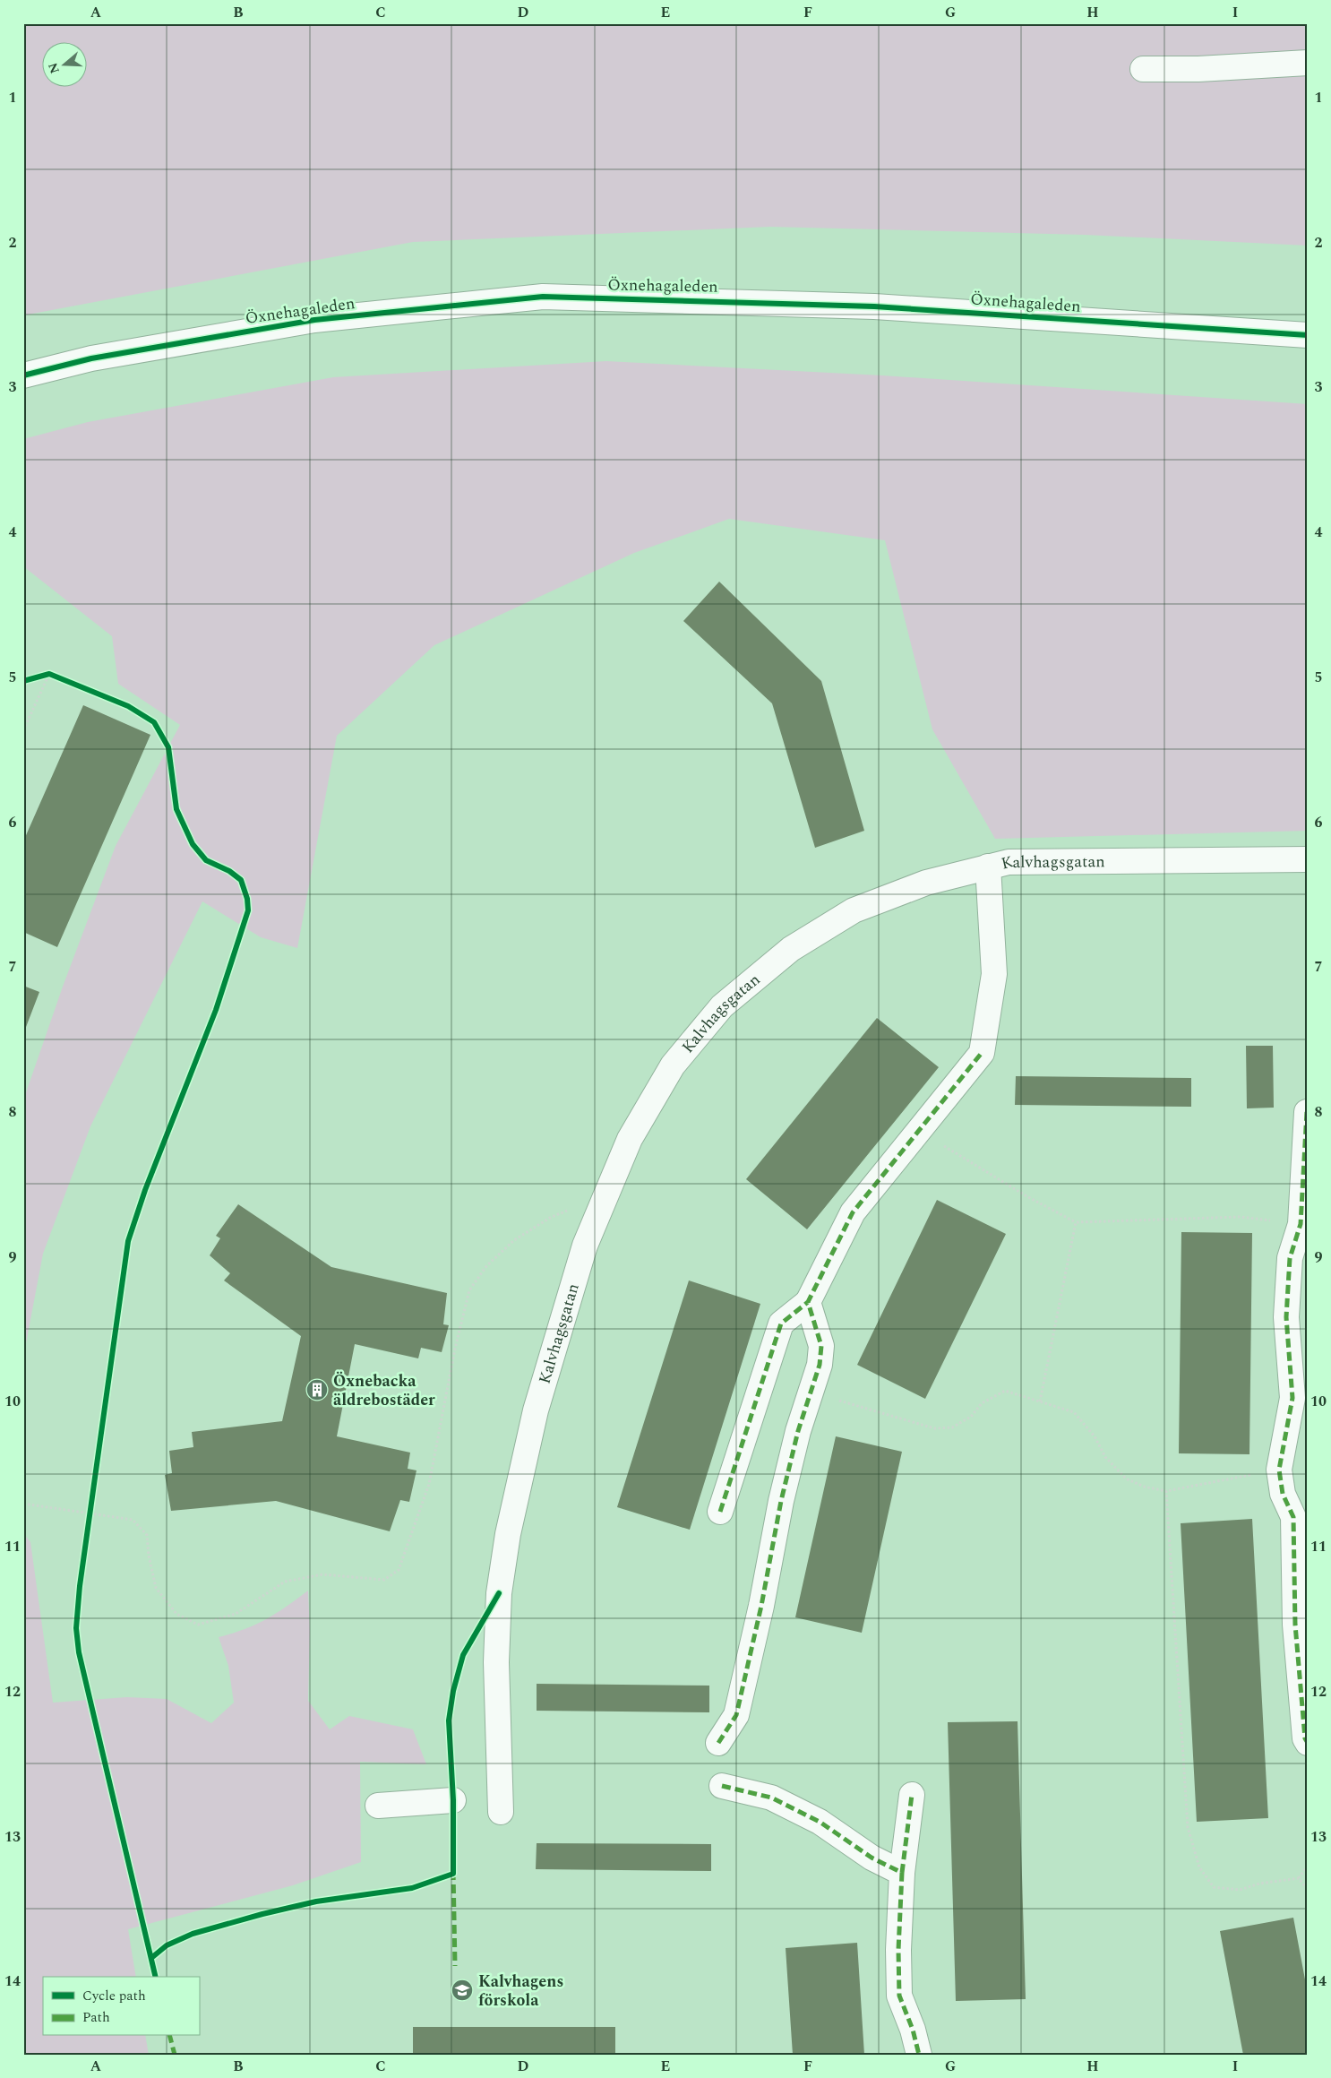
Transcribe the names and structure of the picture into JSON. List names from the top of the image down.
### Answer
{
  "streets": {
    "street": ["Öxnehagaleden", "Kalvhagsgatan"]
  },
  "places": {
    "building": ["Öxnebacka äldrebostäder"],
    "school or university": ["Kalvhagens förskola"]
  },
  "legend": ["Cycle path", "Path"],
  "north": "left",
  "grid": {
    "columns": [
      "A",
      "B",
      "C",
      "D",
      "E",
      "F",
      "G",
      "H",
      "I"
    ],
    "rows": [
      "1",
      "2",
      "3",
      "4",
      "5",
      "6",
      "7",
      "8",
      "9",
      "10",
      "11",
      "12",
      "13",
      "14"
    ]
  }
}
